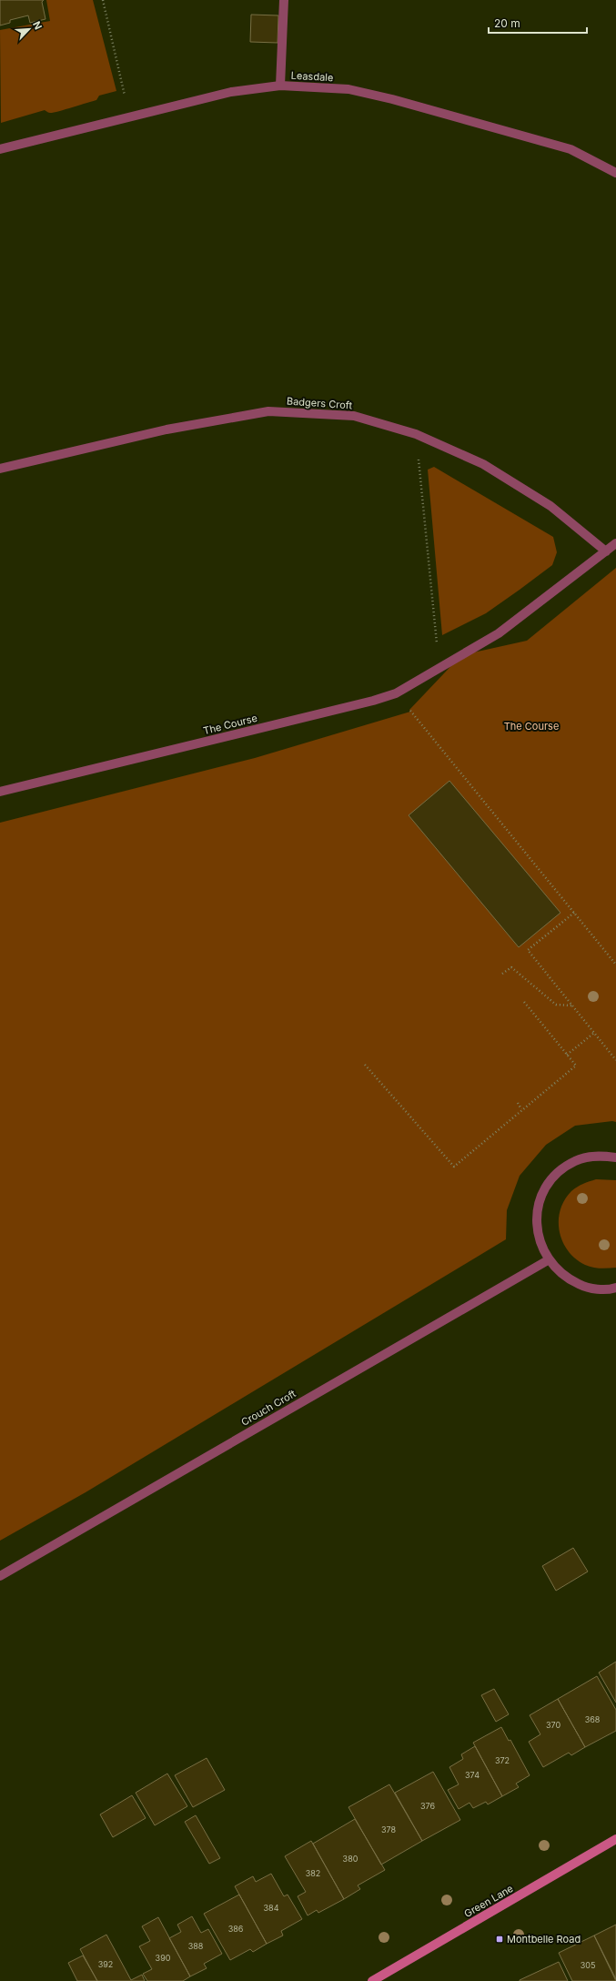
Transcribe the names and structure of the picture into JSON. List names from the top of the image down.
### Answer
{
  "streets": {
    "main road": ["Green Lane"],
    "street": [
      "Leasdale",
      "Badgers Croft",
      "The Course",
      "Crouch Croft"
    ]
  },
  "crossings": [
    ["Badgers Croft", "The Course"]
  ],
  "parks": ["The Course"],
  "places": {
    "transit": ["Montbelle Road"]
  },
  "house_numbers": [
    "368",
    "370",
    "372",
    "374",
    "376",
    "378",
    "380",
    "382",
    "384",
    "386",
    "388",
    "390",
    "392",
    "305"
  ],
  "scale_bar": "20 m",
  "north": "top right"
}
